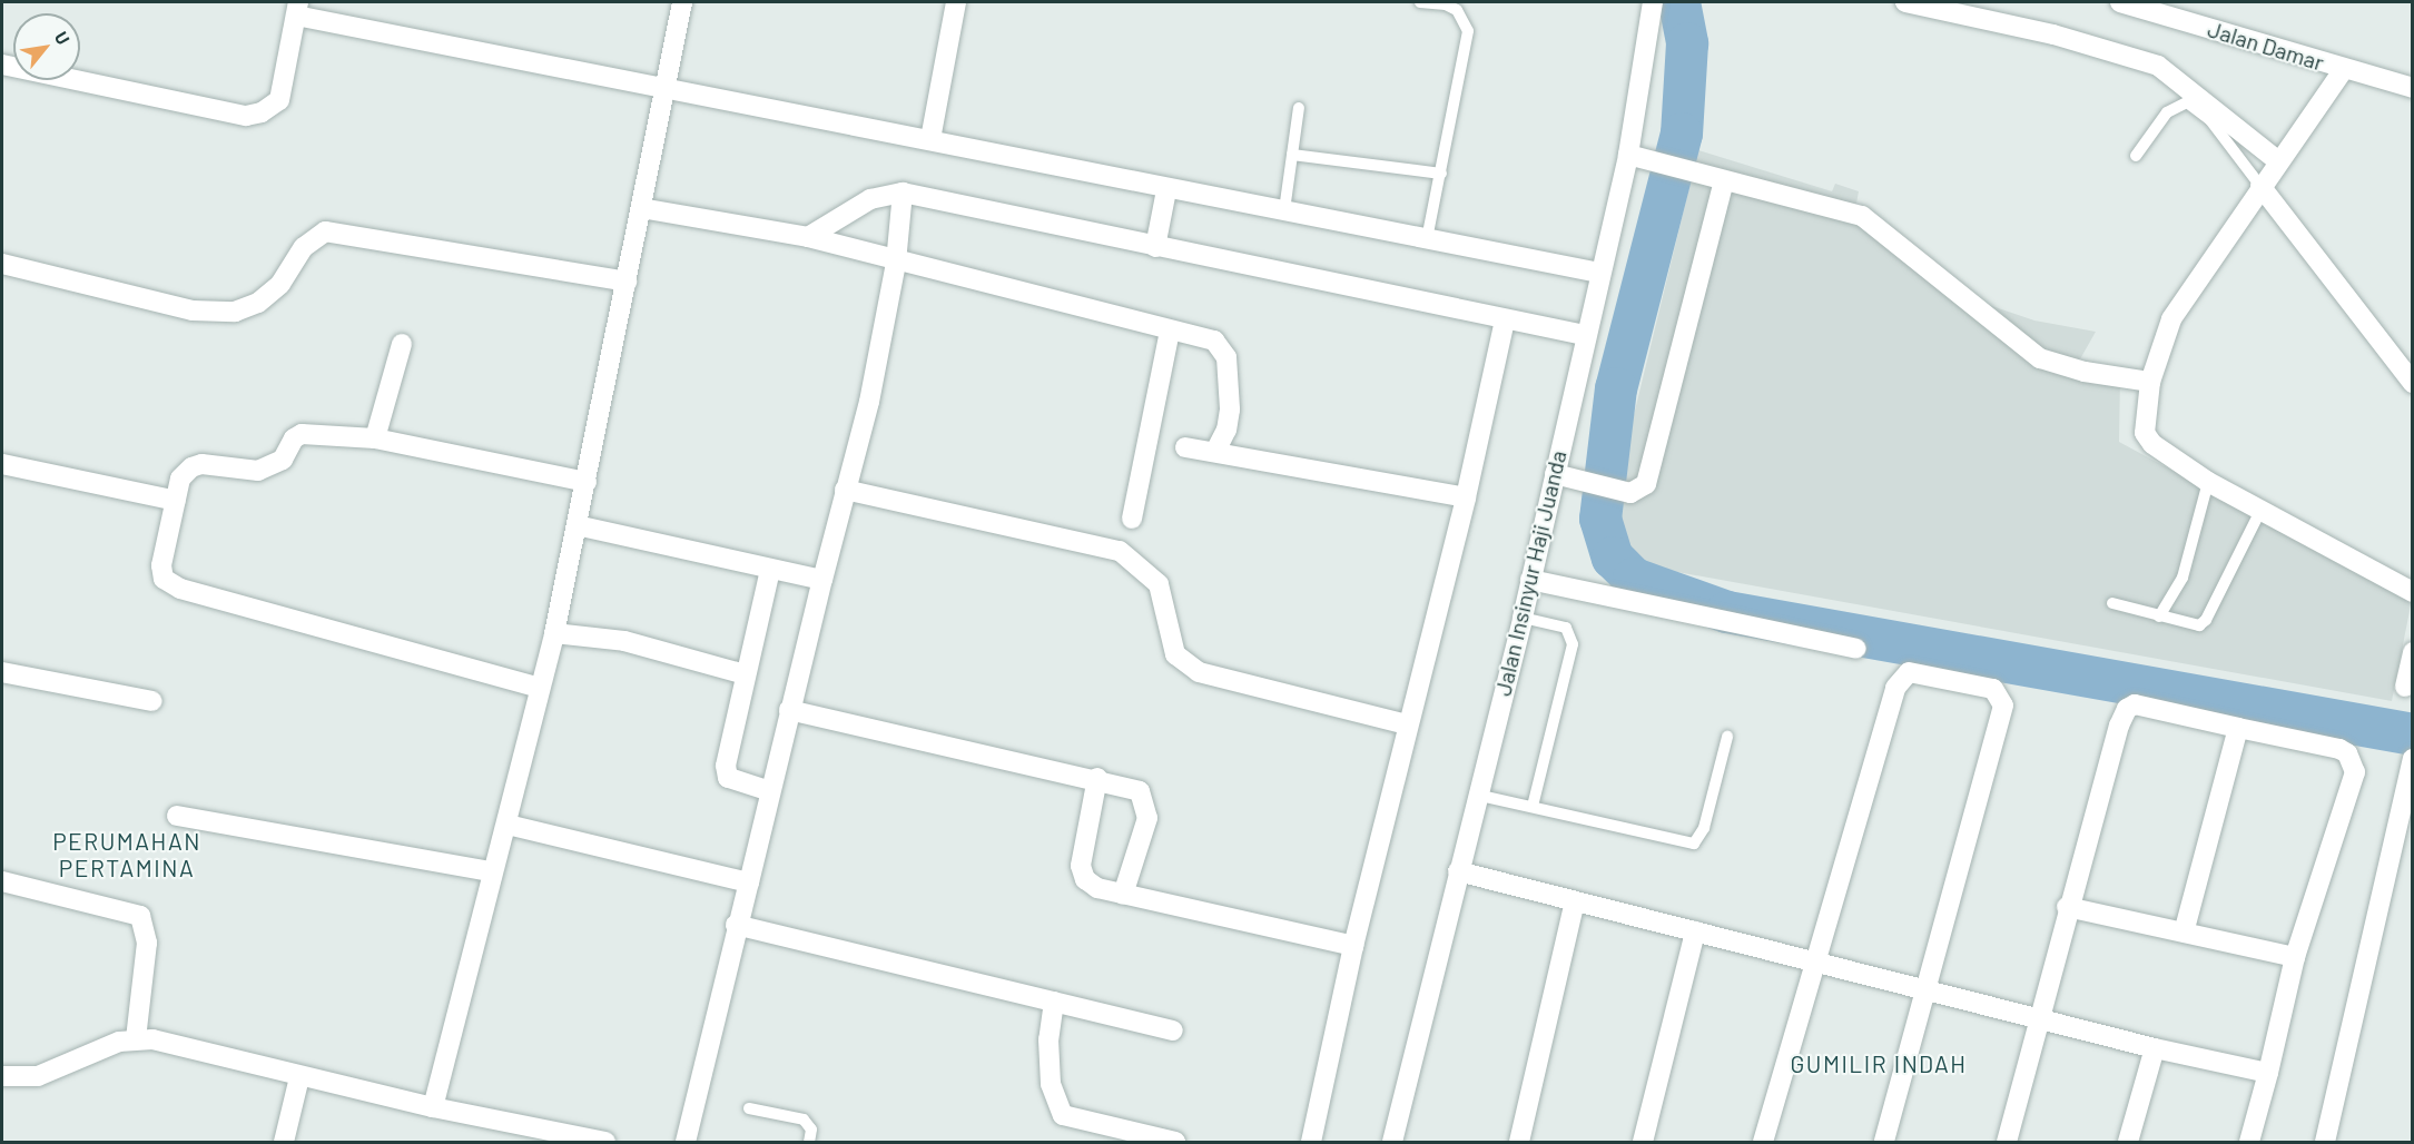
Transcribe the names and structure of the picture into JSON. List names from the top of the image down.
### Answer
{
  "streets": {
    "street": ["Jalan Damar", "Jalan Insinyur Haji Juanda"]
  },
  "districts": ["PERUMAHAN PERTAMINA", "GUMILIR INDAH"],
  "north": "top right"
}
